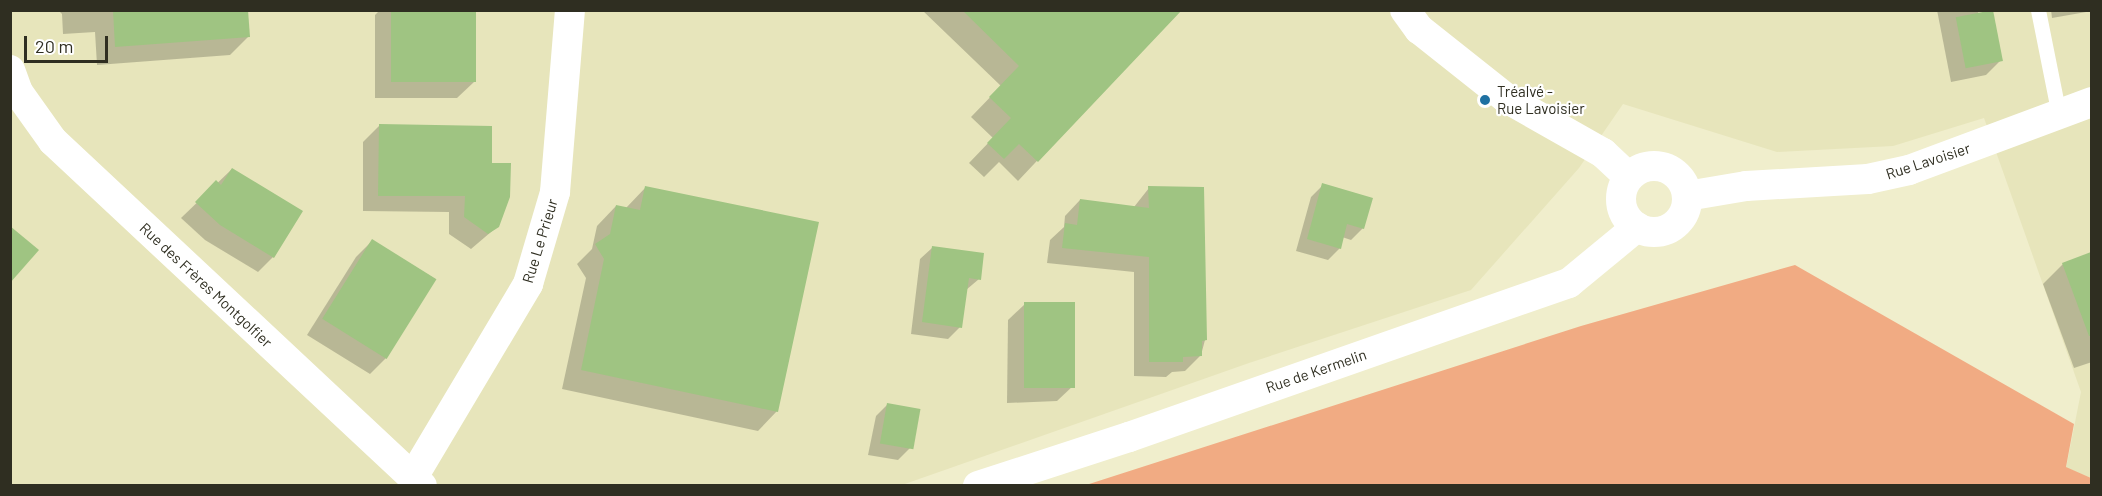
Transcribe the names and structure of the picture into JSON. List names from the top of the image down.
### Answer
{
  "streets": {
    "street": [
      "Rue Lavoisier",
      "Rue Le Prieur",
      "Rue des Frères Montgolfier",
      "Rue de Kermelin"
    ]
  },
  "crossings": [
    ["Rue Lavoisier", "Rue de Kermelin"],
    ["Rue Le Prieur", "Rue des Frères Montgolfier"]
  ],
  "places": ["Tréalvé - Rue Lavoisier"],
  "scale_bar": "20 m"
}
